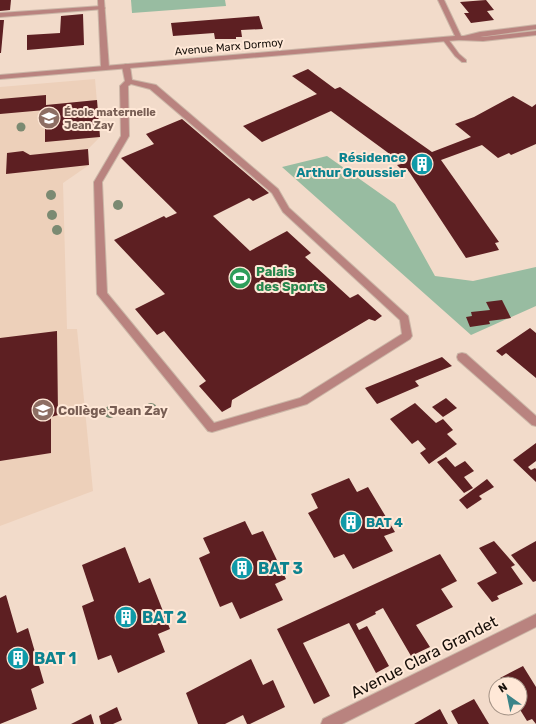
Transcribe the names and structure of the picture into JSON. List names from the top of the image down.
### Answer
{
  "streets": {
    "street": ["Avenue Marx Dormoy", "Avenue Clara Grandet"]
  },
  "places": {
    "school or university": ["École maternelle Jean Zay", "Collège Jean Zay"],
    "building": [
      "Résidence Arthur Groussier",
      "BAT 4",
      "BAT 3",
      "BAT 2",
      "BAT 1"
    ],
    "sports": ["Palais des Sports"]
  },
  "north": "top left"
}
